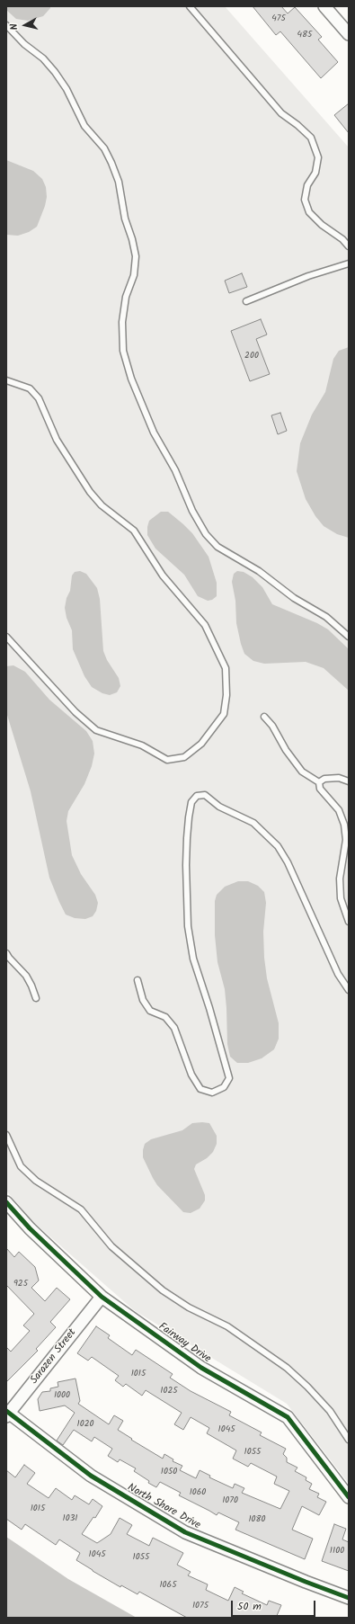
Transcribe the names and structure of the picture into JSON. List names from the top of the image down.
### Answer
{
  "streets": {
    "street": ["Fairway Drive", "Sarazen Street", "North Shore Drive"]
  },
  "crossings": [
    ["Fairway Drive", "Sarazen Street"],
    ["Sarazen Street", "North Shore Drive"]
  ],
  "house_numbers": [
    "475",
    "485",
    "200",
    "925",
    "1015",
    "1025",
    "1000",
    "1020",
    "1045",
    "1055",
    "1050",
    "1060",
    "1070",
    "1015",
    "1031",
    "1080",
    "1100",
    "1045",
    "1055",
    "1065",
    "1075"
  ],
  "scale_bar": "50 m",
  "north": "left"
}
